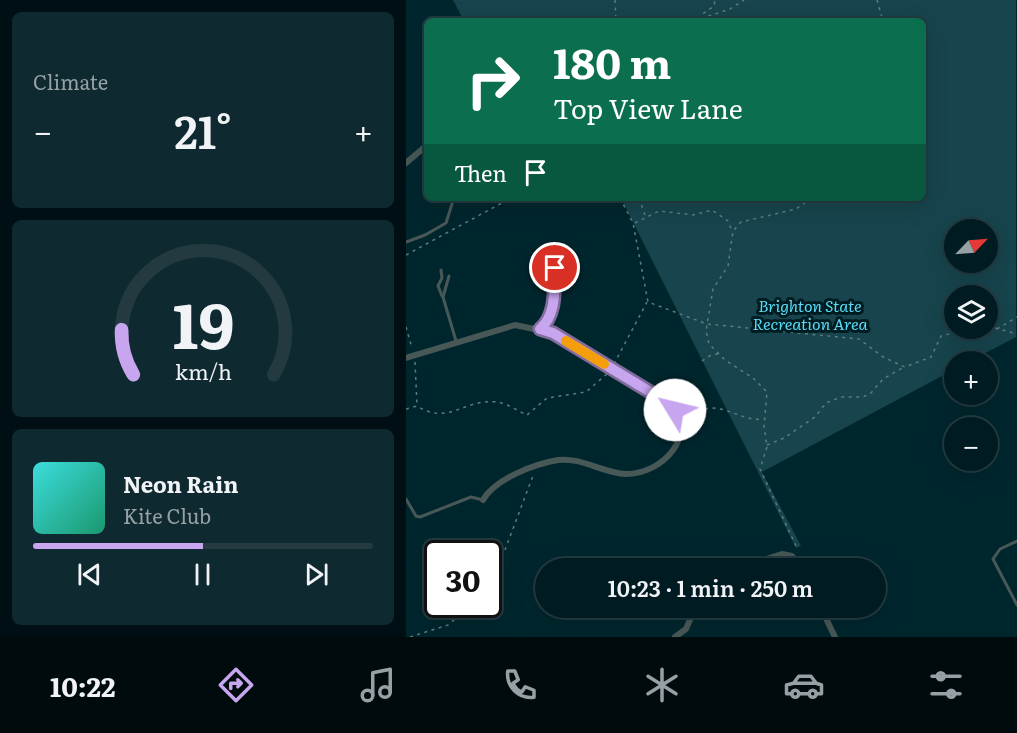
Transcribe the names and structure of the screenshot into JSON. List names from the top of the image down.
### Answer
{
  "parks": ["Brighton State Recreation Area"],
  "north": "top right",
  "page": {
    "tile": "Climate",
    "turn": ["180 m", "Top View Lane"],
    "heat": ["−", "21°", "+"],
    "then": "Then",
    "map_buttons": ["+", "−"],
    "song": ["Neon Rain", "Kite Club"],
    "limit": "30",
    "trip": "10:23 · 1 min · 250 m",
    "tabs": "10:22",
    "gauge": ["19", "km/h"]
  }
}
